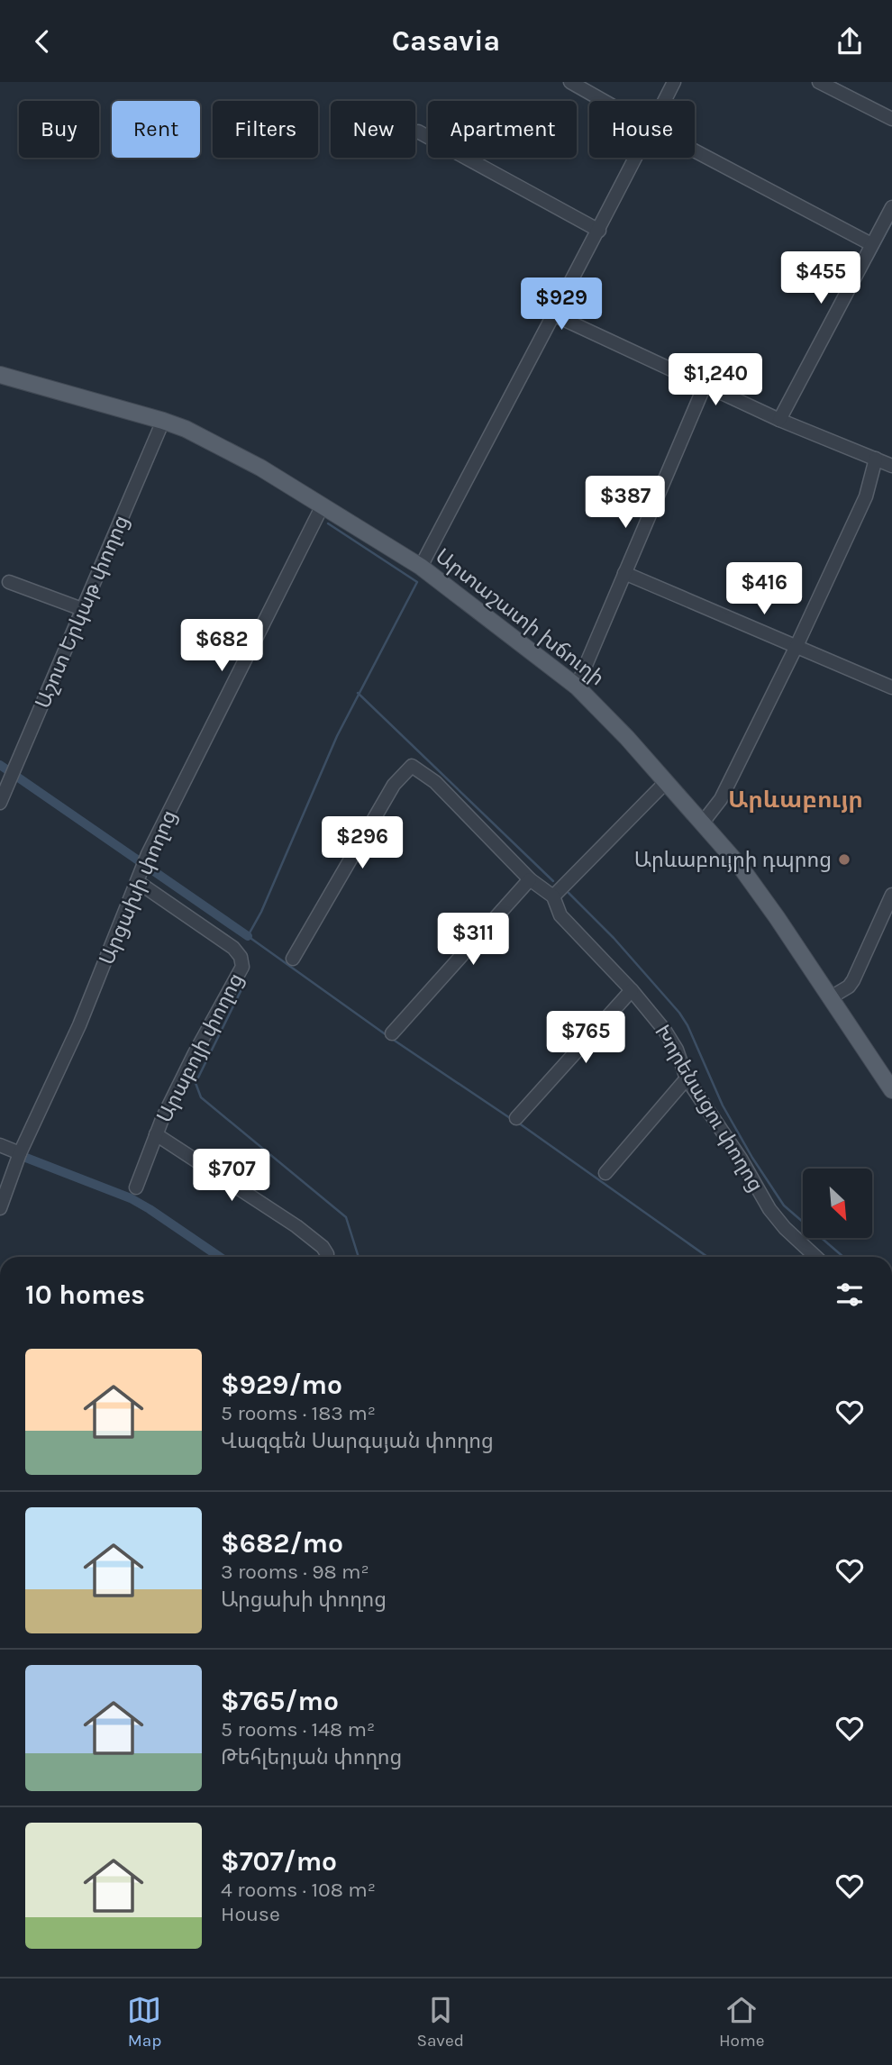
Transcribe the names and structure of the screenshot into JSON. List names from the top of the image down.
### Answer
{
  "streets": {
    "main road": ["Արտաշատի խճուղի"],
    "street": [
      "Աշոտ Երկաթ փողոց",
      "Արցախի փողոց",
      "Արաբոյի փողոց",
      "Խորենացու փողոց"
    ]
  },
  "crossings": [
    ["Աշոտ Երկաթ փողոց", "Արտաշատի խճուղի"],
    ["Արտաշատի խճուղի", "Արցախի փողոց"],
    ["Արցախի փողոց", "Արաբոյի փողոց"]
  ],
  "districts": ["Արևաբույր"],
  "places": ["Արևաբույրի դպրոց"],
  "north": "bottom right",
  "page": {
    "header": "Casavia",
    "chip": [
      "Buy",
      "Rent",
      "Filters",
      "New",
      "Apartment",
      "House"
    ],
    "price": [
      "$455",
      "$929",
      "$1,240",
      "$387",
      "$416",
      "$682",
      "$296",
      "$311",
      "$765",
      "$707"
    ],
    "heading": "10 homes",
    "list": [
      {
        "name": "$929/mo",
        "note": "5 rooms · 183 m² · Վազգեն Սարգսյան փողոց"
      },
      {
        "name": "$682/mo",
        "note": "3 rooms · 98 m² · Արցախի փողոց"
      },
      {
        "name": "$765/mo",
        "note": "5 rooms · 148 m² · Թեհլերյան փողոց"
      },
      {
        "name": "$707/mo",
        "note": "4 rooms · 108 m² · House"
      }
    ],
    "tabs": ["Map", "Saved", "Home"]
  }
}
